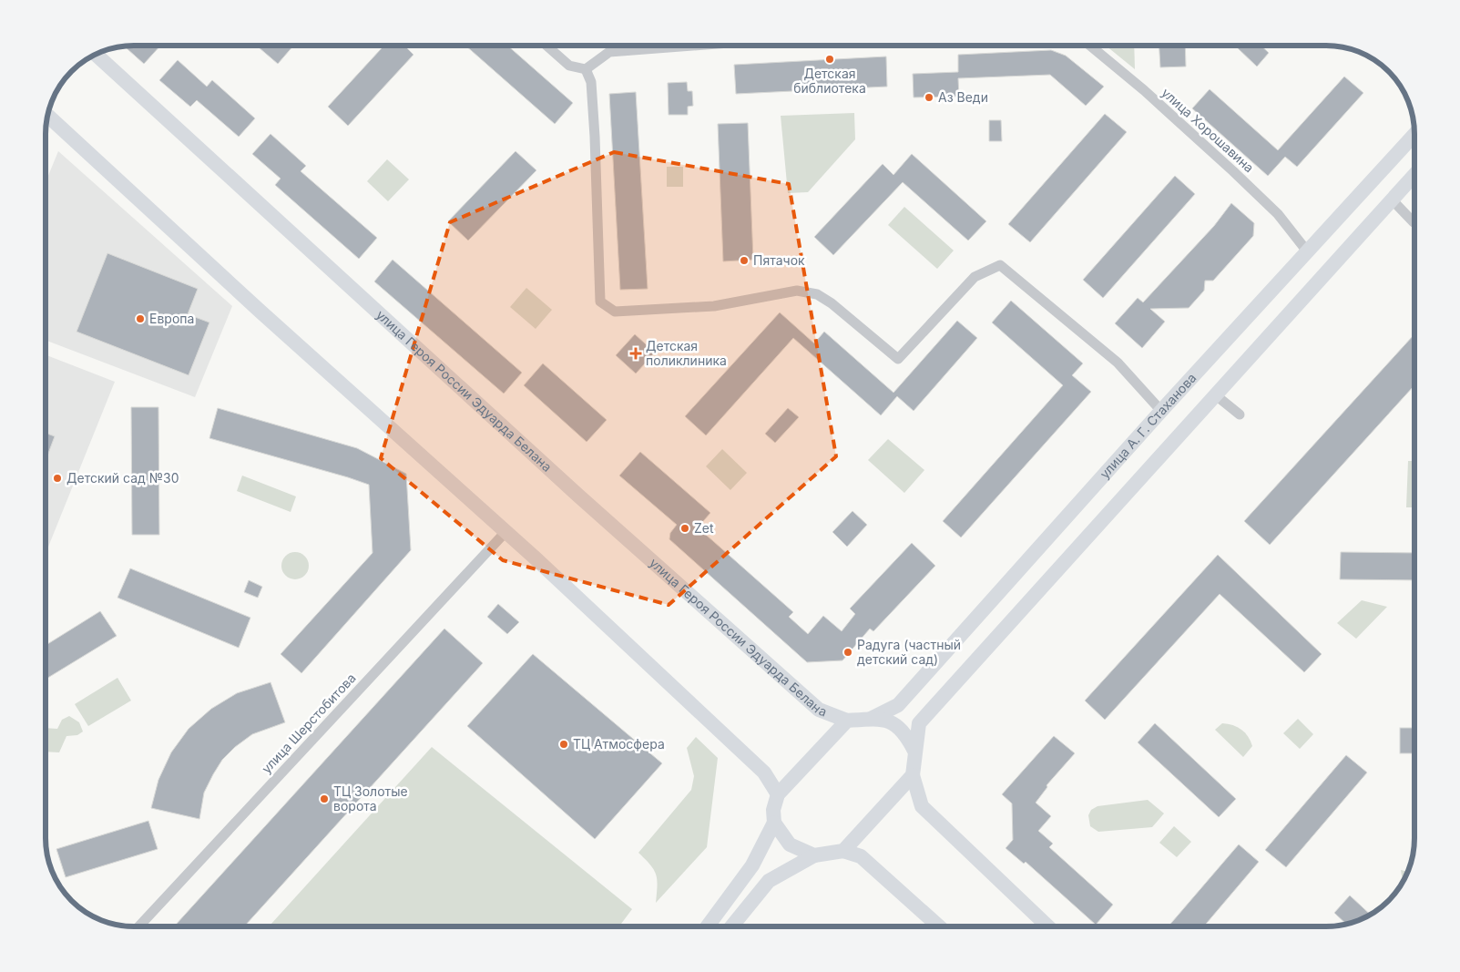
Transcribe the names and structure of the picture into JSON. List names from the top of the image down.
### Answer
{
  "streets": {
    "street": [
      "улица Хорошавина",
      "улица Героя России Эдуарда Белана",
      "улица А. Г. Стаханова",
      "улица Шерстобитова"
    ]
  },
  "crossings": [
    ["улица Хорошавина", "улица А. Г. Стаханова"]
  ],
  "places": {
    "other": [
      "Детская библиотека",
      "Аз Веди",
      "Пятачок",
      "Европа",
      "Детский сад №30",
      "Zet",
      "Радуга (частный детский сад)",
      "ТЦ Атмосфера",
      "ТЦ Золотые ворота"
    ],
    "health": ["Детская поликлиника"]
  }
}
